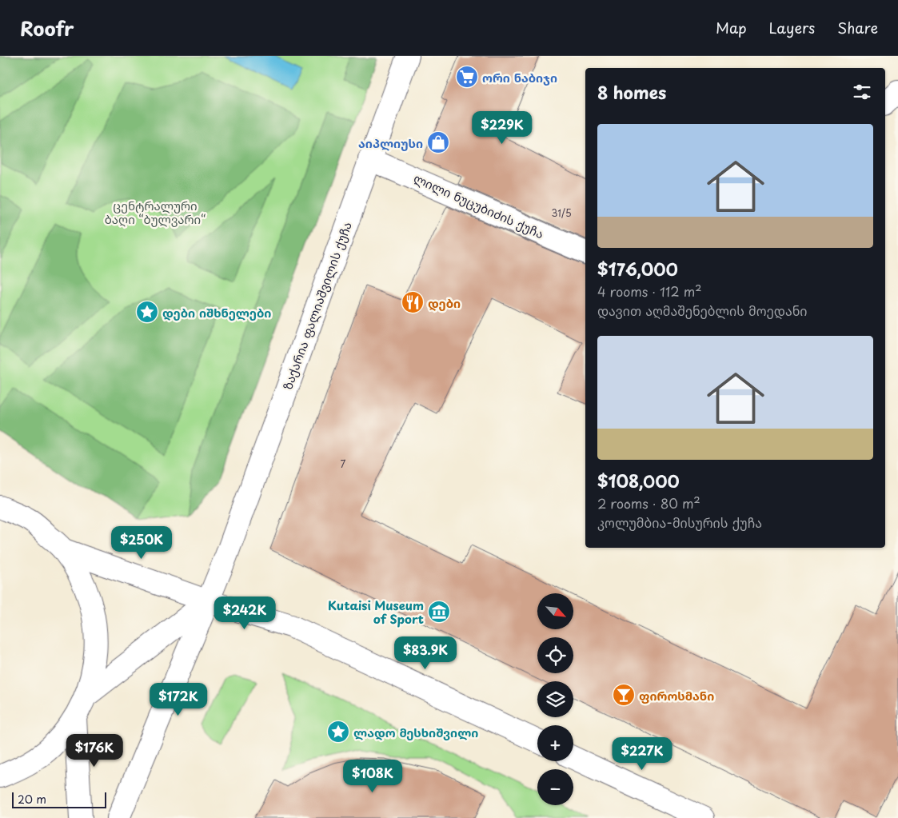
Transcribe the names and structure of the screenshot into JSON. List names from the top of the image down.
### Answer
{
  "streets": {
    "main road": ["ლილი ნუცუბიძის ქუჩა", "ზაქარია ფალიაშვილის ქუჩა"]
  },
  "crossings": [
    ["ლილი ნუცუბიძის ქუჩა", "ზაქარია ფალიაშვილის ქუჩა"]
  ],
  "parks": ["ცენტრალური ბაღი “ბულვარი“"],
  "places": {
    "supermarket": ["ორი ნაბიჯი"],
    "shop": ["აიპლიუსი"],
    "restaurant": ["დები"],
    "place": ["დები იშხნელები", "ლადო მესხიშვილი"],
    "museum": ["Kutaisi Museum of Sport"],
    "bar": ["ფიროსმანი"]
  },
  "house_numbers": ["31/5", "7"],
  "scale_bar": "20 m",
  "north": "bottom right",
  "page": {
    "header": "Roofr",
    "nav": ["Map", "Layers", "Share"],
    "heading": "8 homes",
    "price": [
      "$229K",
      "$250K",
      "$242K",
      "$83.9K",
      "$172K",
      "$176K",
      "$227K",
      "$108K"
    ],
    "list": [
      {
        "name": "$176,000",
        "note": "4 rooms · 112 m² · დავით აღმაშენებლის მოედანი"
      },
      {
        "name": "$108,000",
        "note": "2 rooms · 80 m² · კოლუმბია-მისურის ქუჩა"
      }
    ],
    "map_buttons": ["+", "−"],
    "scale": "20 m"
  }
}
